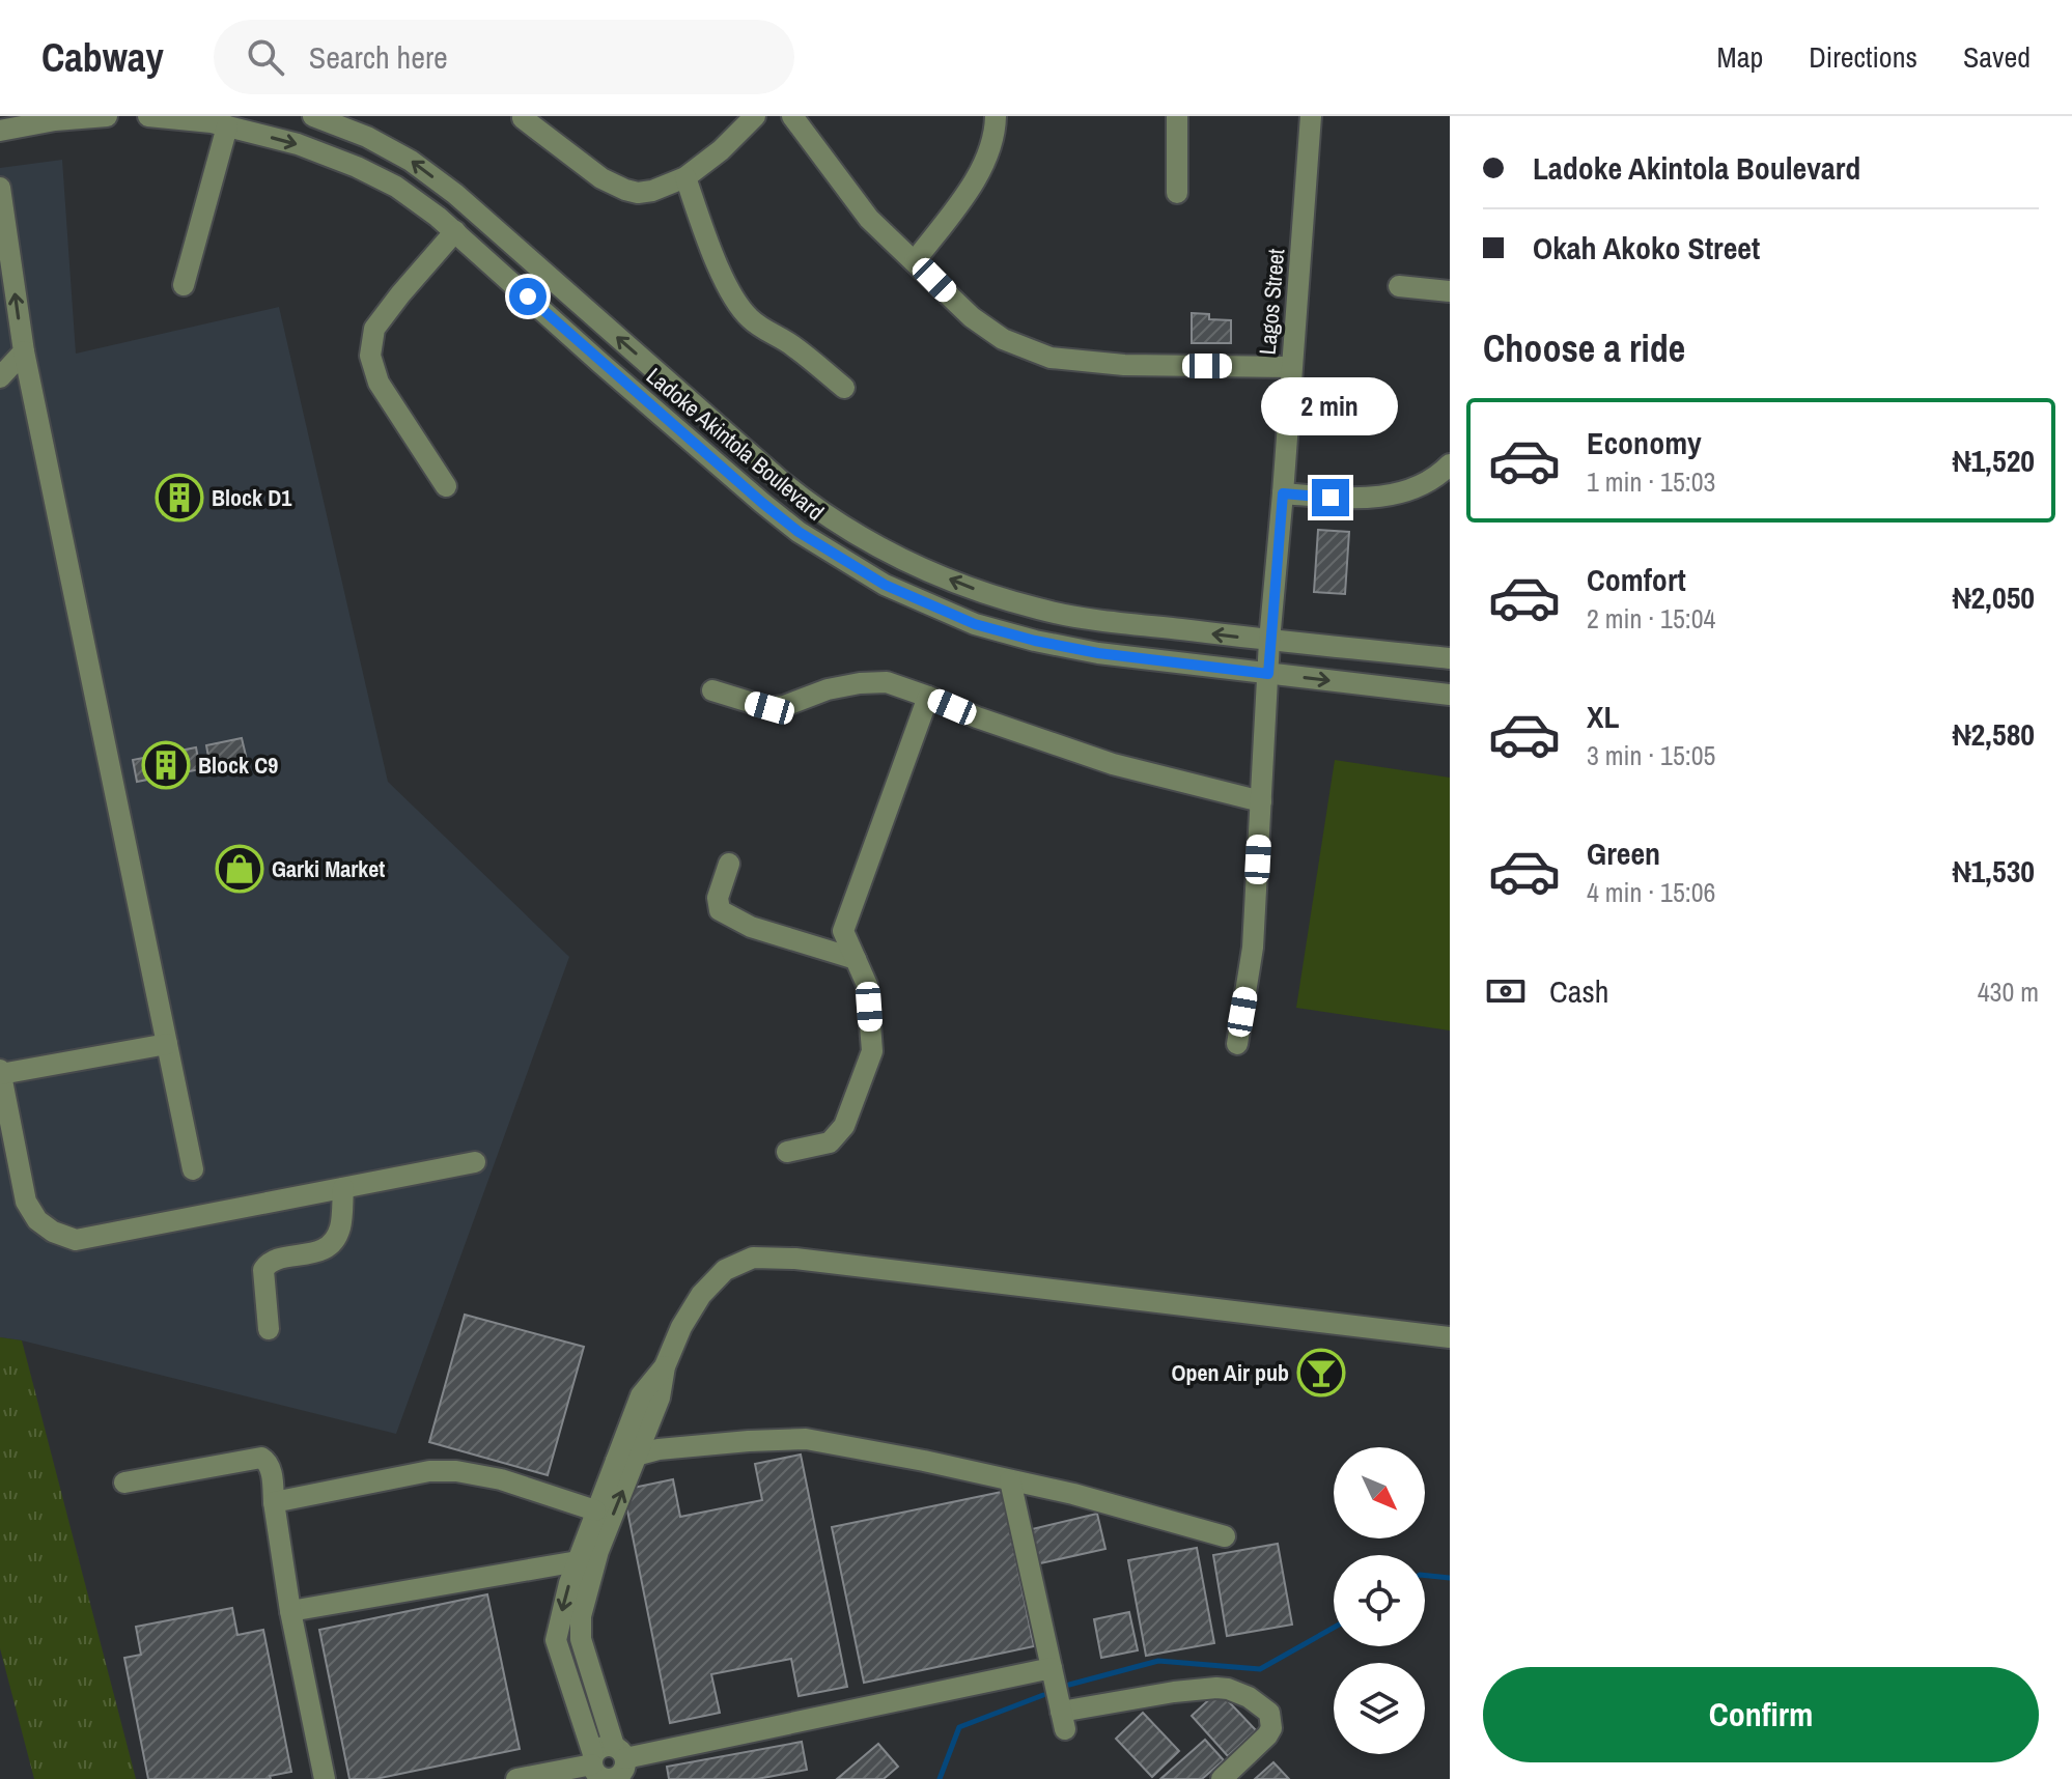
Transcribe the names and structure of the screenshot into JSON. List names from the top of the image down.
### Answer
{
  "streets": {
    "street": ["Lagos Street", "Ladoke Akintola Boulevard"]
  },
  "crossings": [
    ["Lagos Street", "Ladoke Akintola Boulevard"]
  ],
  "places": {
    "building": ["Block D1", "Block C9"],
    "shop": ["Garki Market"],
    "bar": ["Open Air pub"]
  },
  "north": "bottom right",
  "page": {
    "header": "Cabway",
    "search": "Search here",
    "nav": ["Map", "Directions", "Saved"],
    "banner": ["Ladoke Akintola Boulevard", "Okah Akoko Street"],
    "heading": "Choose a ride",
    "bubble": "2 min",
    "list": [
      {
        "name": "Economy",
        "note": "1 min · 15:03",
        "value": "₦1,520"
      },
      {
        "name": "Comfort",
        "note": "2 min · 15:04",
        "value": "₦2,050"
      },
      {
        "name": "XL",
        "note": "3 min · 15:05",
        "value": "₦2,580"
      },
      {
        "name": "Green",
        "note": "4 min · 15:06",
        "value": "₦1,530"
      }
    ],
    "pay": ["Cash", "430 m"],
    "buttons": "Confirm"
  }
}
